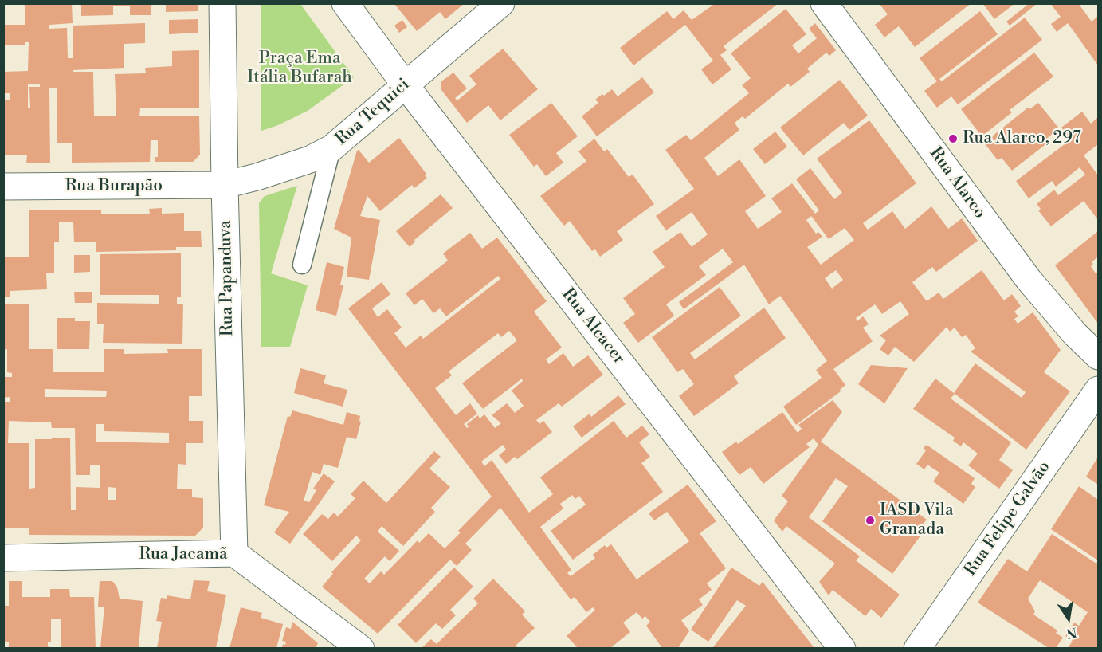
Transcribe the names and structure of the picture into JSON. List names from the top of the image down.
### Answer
{
  "streets": {
    "street": [
      "Rua Tequici",
      "Rua Alarco",
      "Rua Burapão",
      "Rua Papanduva",
      "Rua Alcacer",
      "Rua Felipe Galvão",
      "Rua Jacamã"
    ]
  },
  "crossings": [
    ["Rua Tequici", "Rua Burapão"],
    ["Rua Tequici", "Rua Papanduva"],
    ["Rua Tequici", "Rua Alcacer"],
    ["Rua Burapão", "Rua Papanduva"],
    ["Rua Papanduva", "Rua Jacamã"]
  ],
  "parks": ["Praça Ema Itália Bufarah"],
  "places": ["Rua Alarco, 297", "IASD Vila Granada"],
  "north": "bottom"
}
